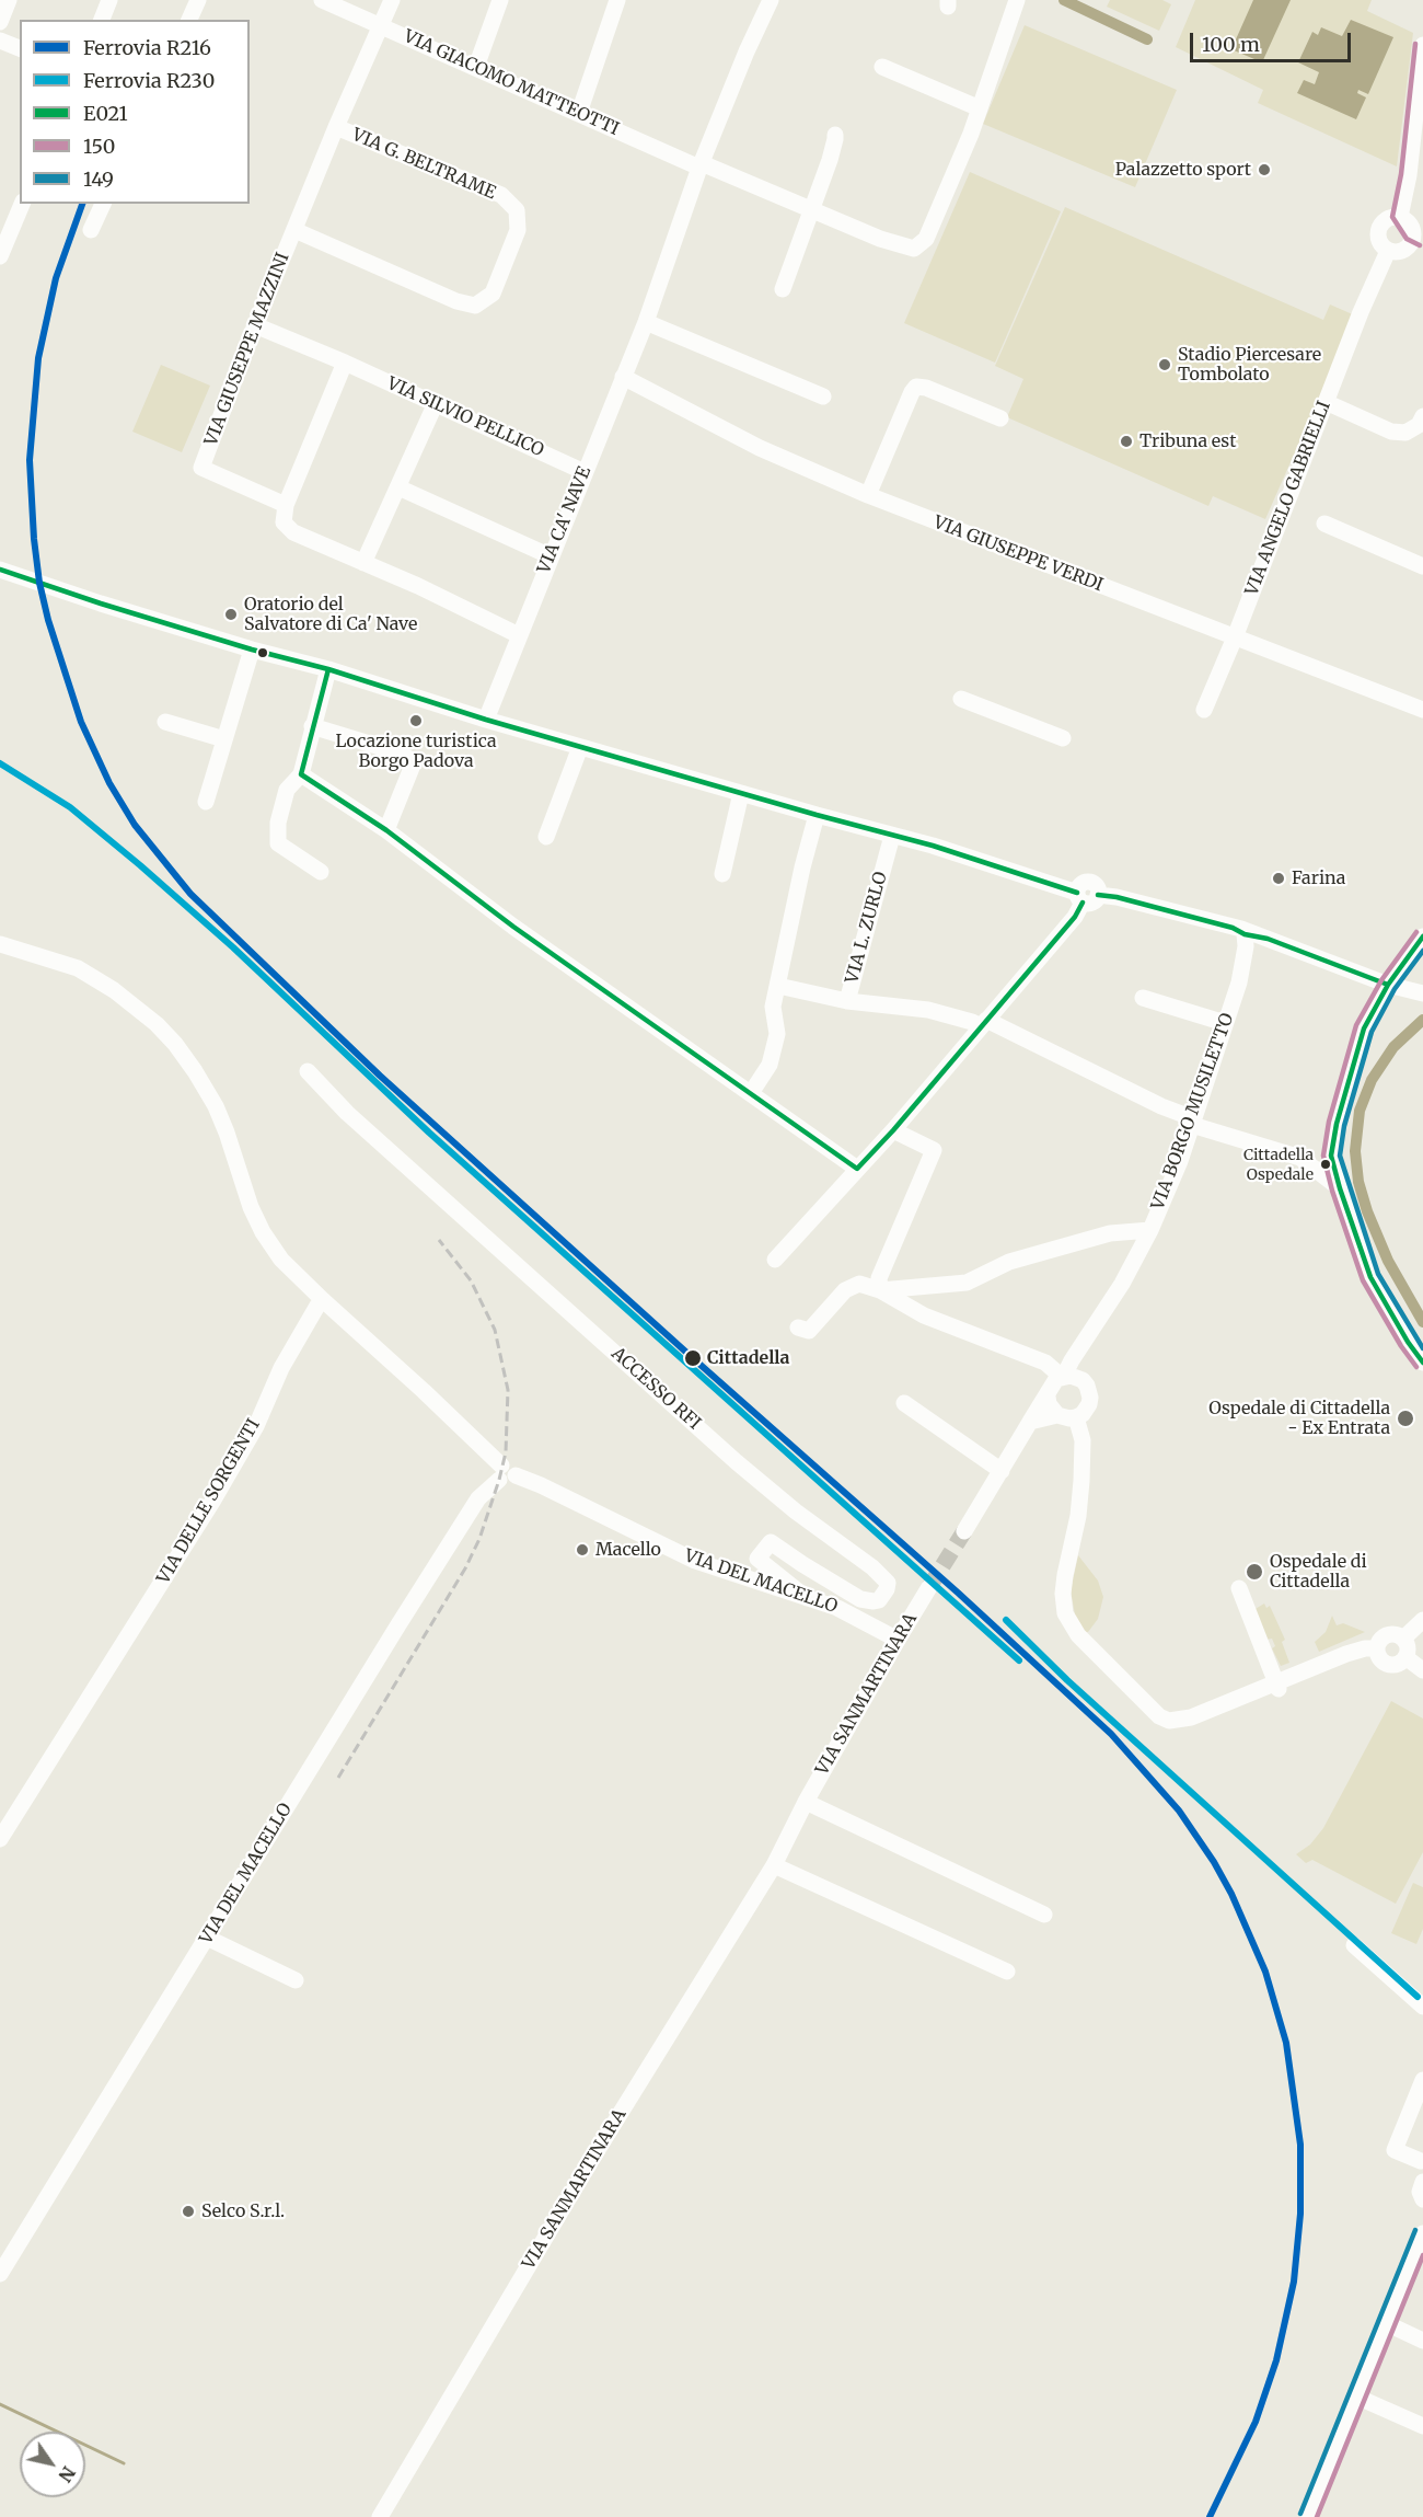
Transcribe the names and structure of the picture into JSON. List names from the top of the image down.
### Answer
{
  "streets": {
    "street": [
      "VIA GIACOMO MATTEOTTI",
      "VIA G. BELTRAME",
      "VIA GIUSEPPE MAZZINI",
      "VIA SILVIO PELLICO",
      "VIA ANGELO GABRIELLI",
      "VIA CA' NAVE",
      "VIA GIUSEPPE VERDI",
      "VIA L. ZURLO",
      "VIA BORGO MUSILETTO",
      "ACCESSO RFI",
      "VIA DELLE SORGENTI",
      "VIA DEL MACELLO",
      "VIA SANMARTINARA"
    ]
  },
  "crossings": [
    ["VIA GIACOMO MATTEOTTI", "VIA GIUSEPPE MAZZINI"],
    ["VIA GIACOMO MATTEOTTI", "VIA CA' NAVE"],
    ["VIA G. BELTRAME", "VIA GIUSEPPE MAZZINI"],
    ["VIA GIUSEPPE MAZZINI", "VIA SILVIO PELLICO"],
    ["VIA SILVIO PELLICO", "VIA CA' NAVE"],
    ["VIA ANGELO GABRIELLI", "VIA GIUSEPPE VERDI"],
    ["VIA CA' NAVE", "VIA GIUSEPPE VERDI"],
    ["VIA L. ZURLO", "VIA BORGO MUSILETTO"],
    ["ACCESSO RFI", "VIA DEL MACELLO"],
    ["VIA DEL MACELLO", "VIA SANMARTINARA"]
  ],
  "places": [
    "Palazzetto sport",
    "Stadio Piercesare Tombolato",
    "Tribuna est",
    "Oratorio del Salvatore di Ca' Nave",
    "Locazione turistica Borgo Padova",
    "Farina",
    "Cittadella Ospedale",
    "Cittadella",
    "Ospedale di Cittadella - Ex Entrata",
    "Macello",
    "Ospedale di Cittadella",
    "Selco S.r.l."
  ],
  "lines": [
    "transit line 150",
    "rail line R216",
    "transit line E021",
    "rail line R230",
    "transit line 149"
  ],
  "legend": [
    "Ferrovia R216",
    "Ferrovia R230",
    "E021",
    "150",
    "149"
  ],
  "scale_bar": "100 m",
  "north": "bottom right"
}
